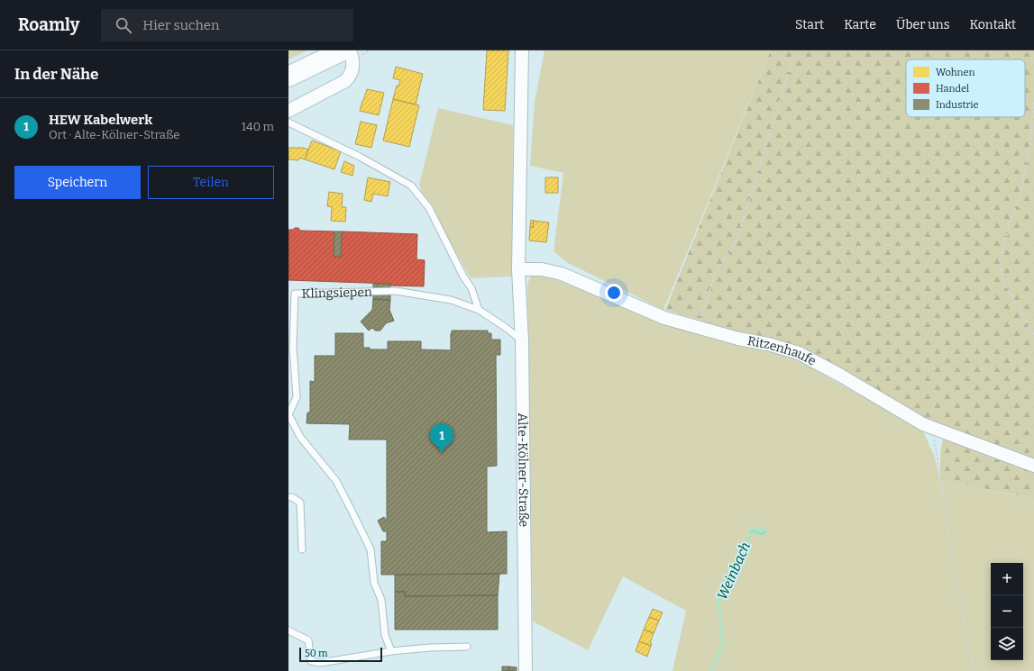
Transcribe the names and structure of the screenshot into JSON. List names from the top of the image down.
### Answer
{
  "streets": {
    "street": ["Ritzenhaufe", "Alte-Kölner-Straße"],
    "lane": ["Klingsiepen"]
  },
  "crossings": [
    ["Klingsiepen", "Alte-Kölner-Straße"],
    ["Ritzenhaufe", "Alte-Kölner-Straße"]
  ],
  "water": ["Weinbach"],
  "legend": ["Wohnen", "Handel", "Industrie"],
  "scale_bar": "50 m",
  "page": {
    "header": "Roamly",
    "search": "Hier suchen",
    "nav": [
      "Start",
      "Karte",
      "Über uns",
      "Kontakt"
    ],
    "heading": "In der Nähe",
    "list": [
      {
        "mark": "1",
        "name": "HEW Kabelwerk",
        "note": "Ort · Alte-Kölner-Straße",
        "value": "140 m"
      }
    ],
    "buttons": ["Speichern", "Teilen"],
    "pins": "1",
    "map_buttons": ["+", "−"],
    "scale": "50 m"
  }
}
